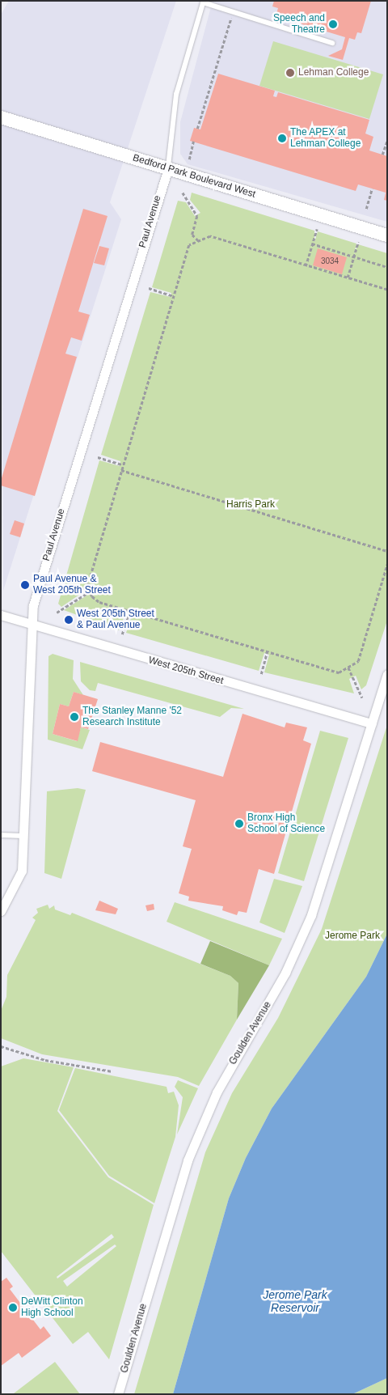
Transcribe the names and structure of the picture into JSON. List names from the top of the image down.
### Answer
{
  "streets": {
    "street": [
      "Bedford Park Boulevard West",
      "Paul Avenue",
      "West 205th Street",
      "Goulden Avenue"
    ]
  },
  "crossings": [
    ["Bedford Park Boulevard West", "Paul Avenue"],
    ["Paul Avenue", "West 205th Street"],
    ["West 205th Street", "Goulden Avenue"]
  ],
  "water": ["Jerome Park Reservoir"],
  "parks": ["Harris Park", "Jerome Park"],
  "places": [
    "Speech and Theatre",
    "Lehman College",
    "The APEX at Lehman College",
    "Paul Avenue & West 205th Street",
    "West 205th Street & Paul Avenue",
    "The Stanley Manne '52 Research Institute",
    "Bronx High School of Science",
    "DeWitt Clinton High School"
  ],
  "house_numbers": ["3034"]
}
